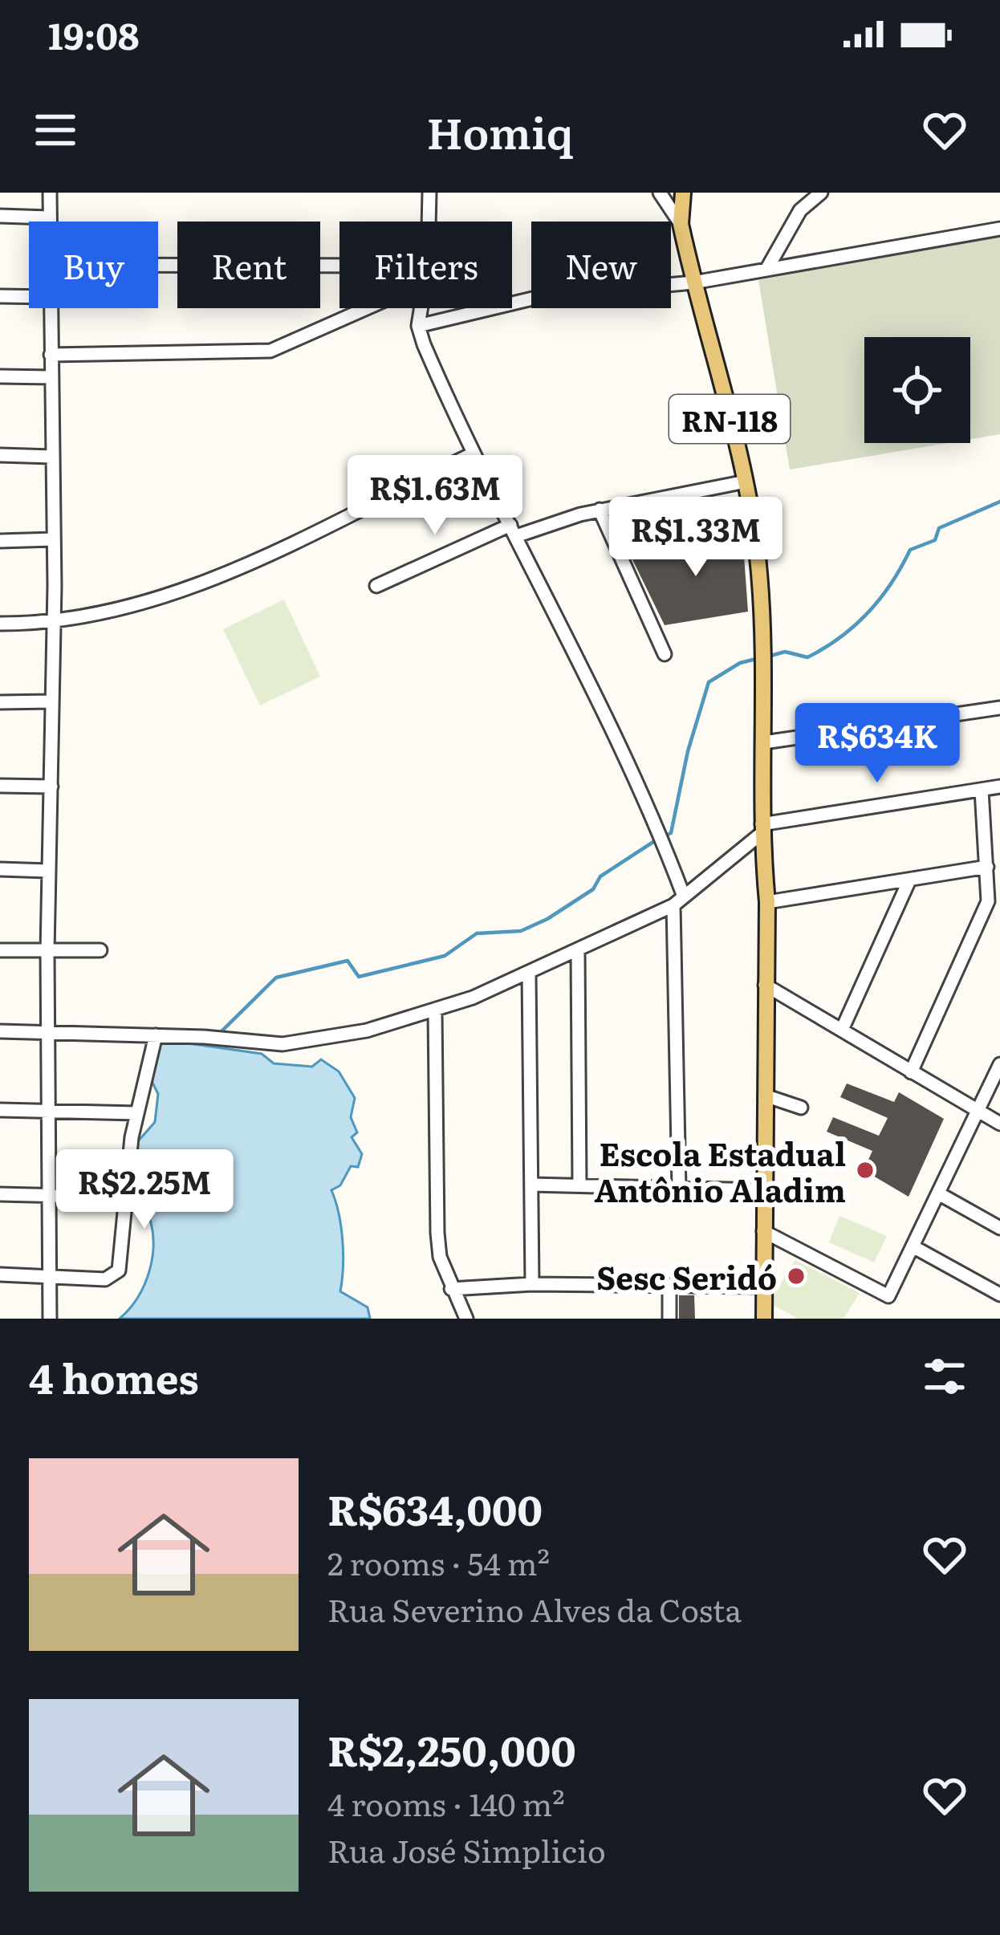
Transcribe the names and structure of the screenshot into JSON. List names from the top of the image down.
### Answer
{
  "streets": {
    "main road": ["RN-118"]
  },
  "places": ["Escola Estadual Antônio Aladim", "Sesc Seridó"],
  "page": {
    "status": "19:08",
    "header": "Homiq",
    "chip": [
      "Buy",
      "Rent",
      "Filters",
      "New"
    ],
    "price": [
      "R$1.63M",
      "R$1.33M",
      "R$634K",
      "R$2.25M"
    ],
    "heading": "4 homes",
    "list": [
      {
        "name": "R$634,000",
        "note": "2 rooms · 54 m² · Rua Severino Alves da Costa"
      },
      {
        "name": "R$2,250,000",
        "note": "4 rooms · 140 m² · Rua José Simplicio"
      }
    ]
  }
}
